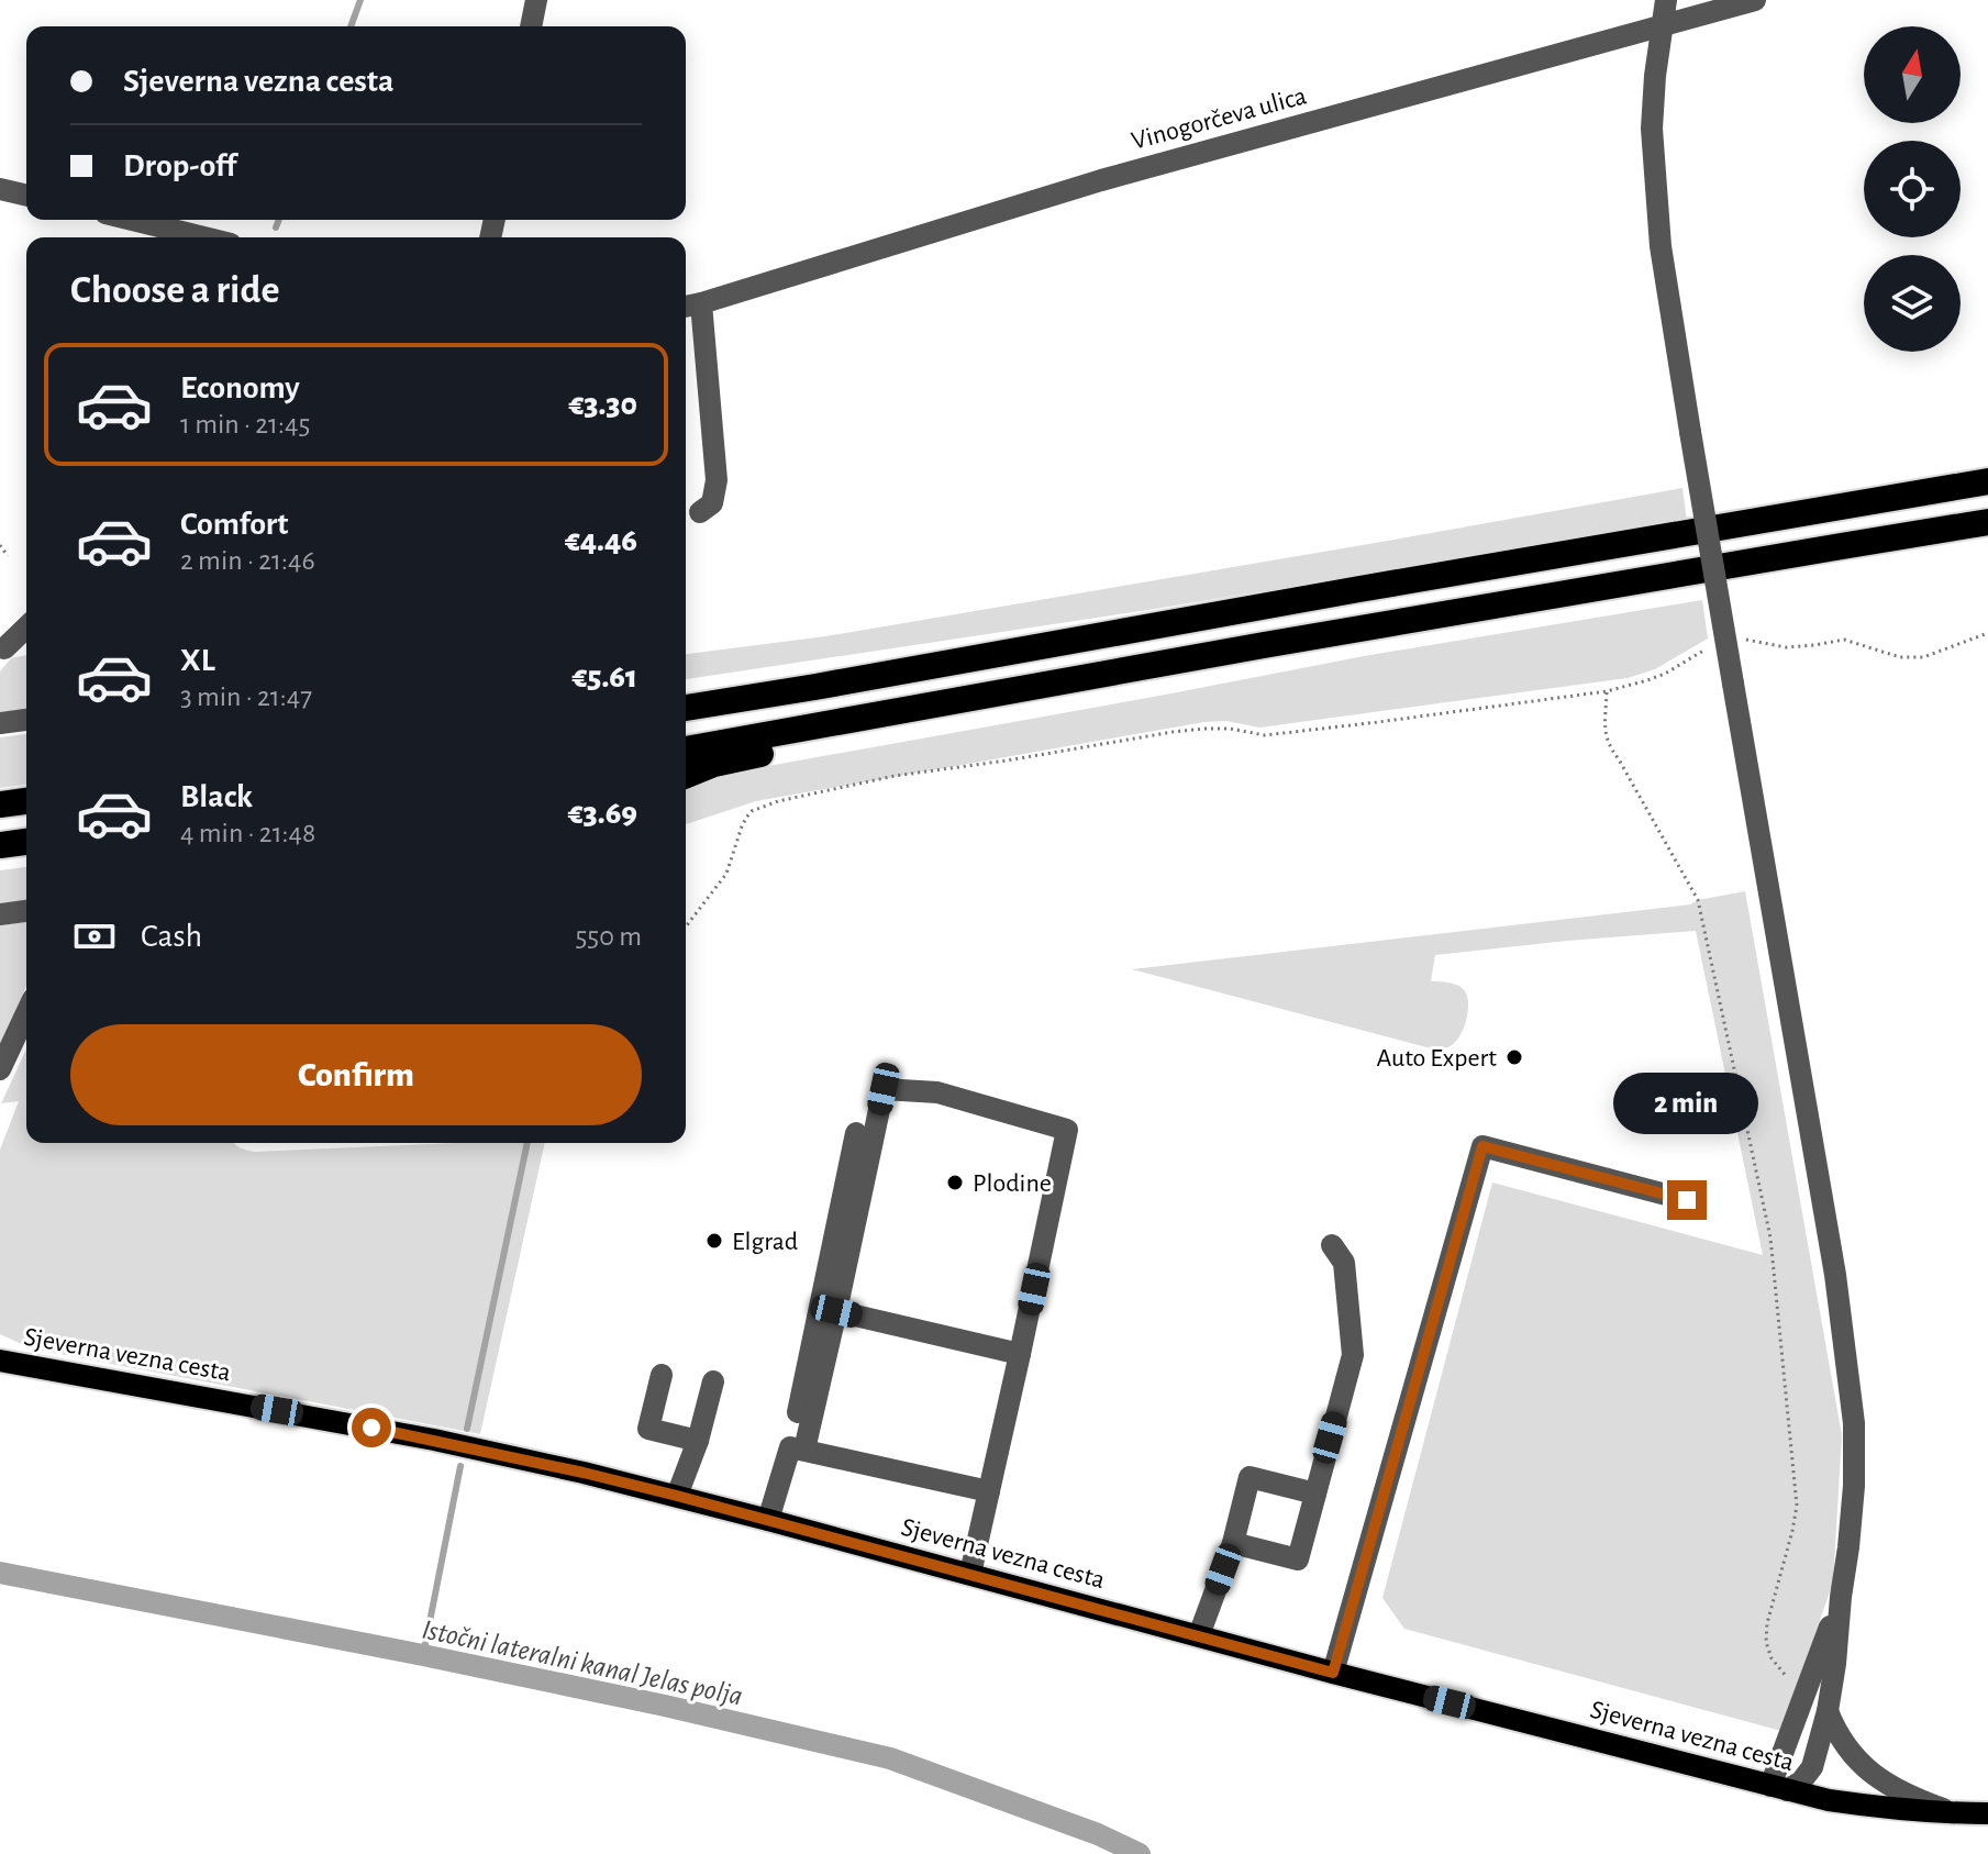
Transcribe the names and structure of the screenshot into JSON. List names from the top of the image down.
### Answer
{
  "streets": {
    "main road": ["Sjeverna vezna cesta"],
    "street": ["Vinogorčeva ulica"]
  },
  "water": ["Istočni lateralni kanal Jelas polja"],
  "places": ["Auto Expert", "Plodine", "Elgrad"],
  "north": "top",
  "page": {
    "banner": ["Sjeverna vezna cesta", "Drop-off"],
    "heading": "Choose a ride",
    "list": [
      {
        "name": "Economy",
        "note": "1 min · 21:45",
        "value": "€3.30"
      },
      {
        "name": "Comfort",
        "note": "2 min · 21:46",
        "value": "€4.46"
      },
      {
        "name": "XL",
        "note": "3 min · 21:47",
        "value": "€5.61"
      },
      {
        "name": "Black",
        "note": "4 min · 21:48",
        "value": "€3.69"
      }
    ],
    "pay": ["Cash", "550 m"],
    "buttons": "Confirm",
    "bubble": "2 min"
  }
}
